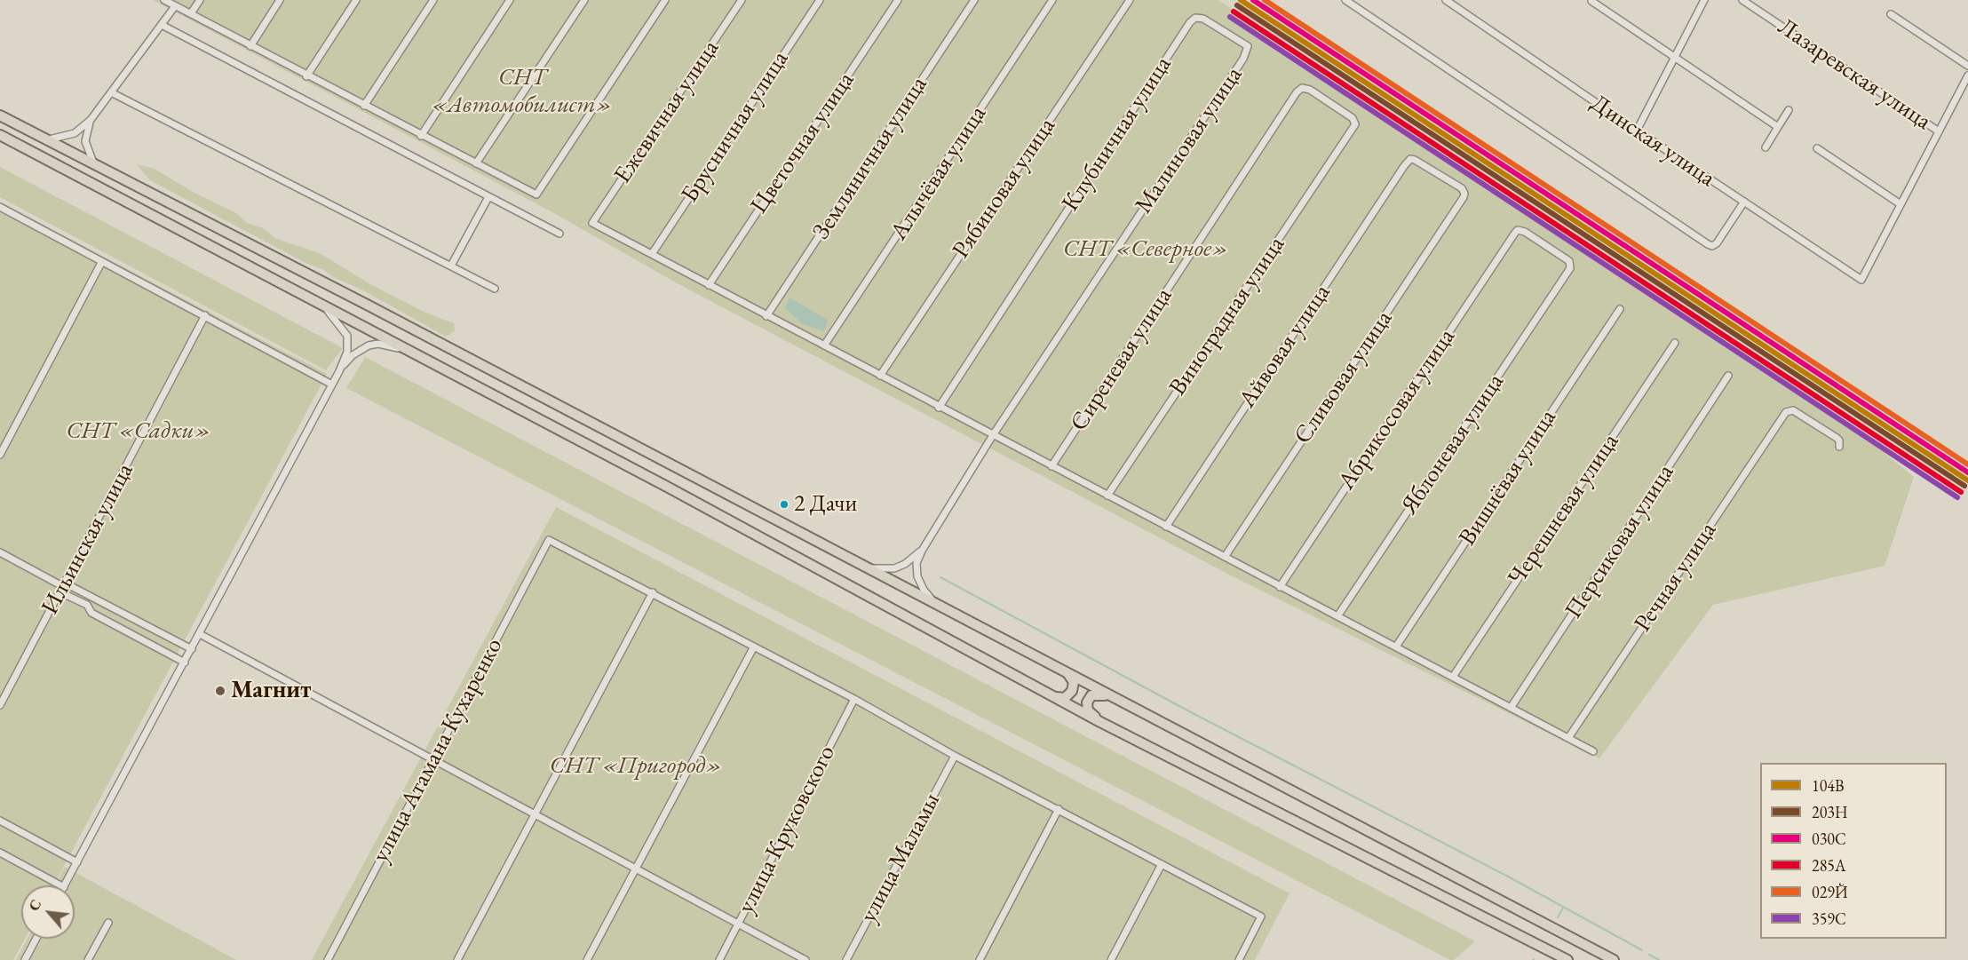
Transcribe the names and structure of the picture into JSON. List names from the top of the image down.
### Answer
{
  "streets": {
    "street": [
      "Лазаревская улица",
      "Ежевичная улица",
      "Брусничная улица",
      "Клубничная улица",
      "Малиновая улица",
      "Динская улица",
      "Цветочная улица",
      "Земляничная улица",
      "Алычёвая улица",
      "Рябиновая улица",
      "Виноградная улица",
      "Айвовая улица",
      "Сиреневая улица",
      "Сливовая улица",
      "Абрикосовая улица",
      "Яблоневая улица",
      "Вишнёвая улица",
      "Черешневая улица",
      "Ильинская улица",
      "Персиковая улица",
      "Речная улица",
      "улица Атамана Кухаренко",
      "улица Круковского",
      "улица Маламы"
    ]
  },
  "crossings": [
    ["Ежевичная улица", "Брусничная улица"],
    ["Клубничная улица", "Малиновая улица"],
    ["Виноградная улица", "Сиреневая улица"],
    ["Айвовая улица", "Сливовая улица"],
    ["Абрикосовая улица", "Яблоневая улица"]
  ],
  "parks": [
    "СНТ «Автомобилист»",
    "СНТ «Северное»",
    "СНТ «Садки»",
    "СНТ «Пригород»"
  ],
  "places": ["2 Дачи", "Магнит"],
  "lines": [
    "transit line 104В",
    "transit line 030C",
    "transit line 029Й",
    "transit line 203Н",
    "transit line 285А",
    "transit line 359С"
  ],
  "legend": [
    "104В",
    "203Н",
    "030C",
    "285А",
    "029Й",
    "359С"
  ],
  "north": "top left"
}
